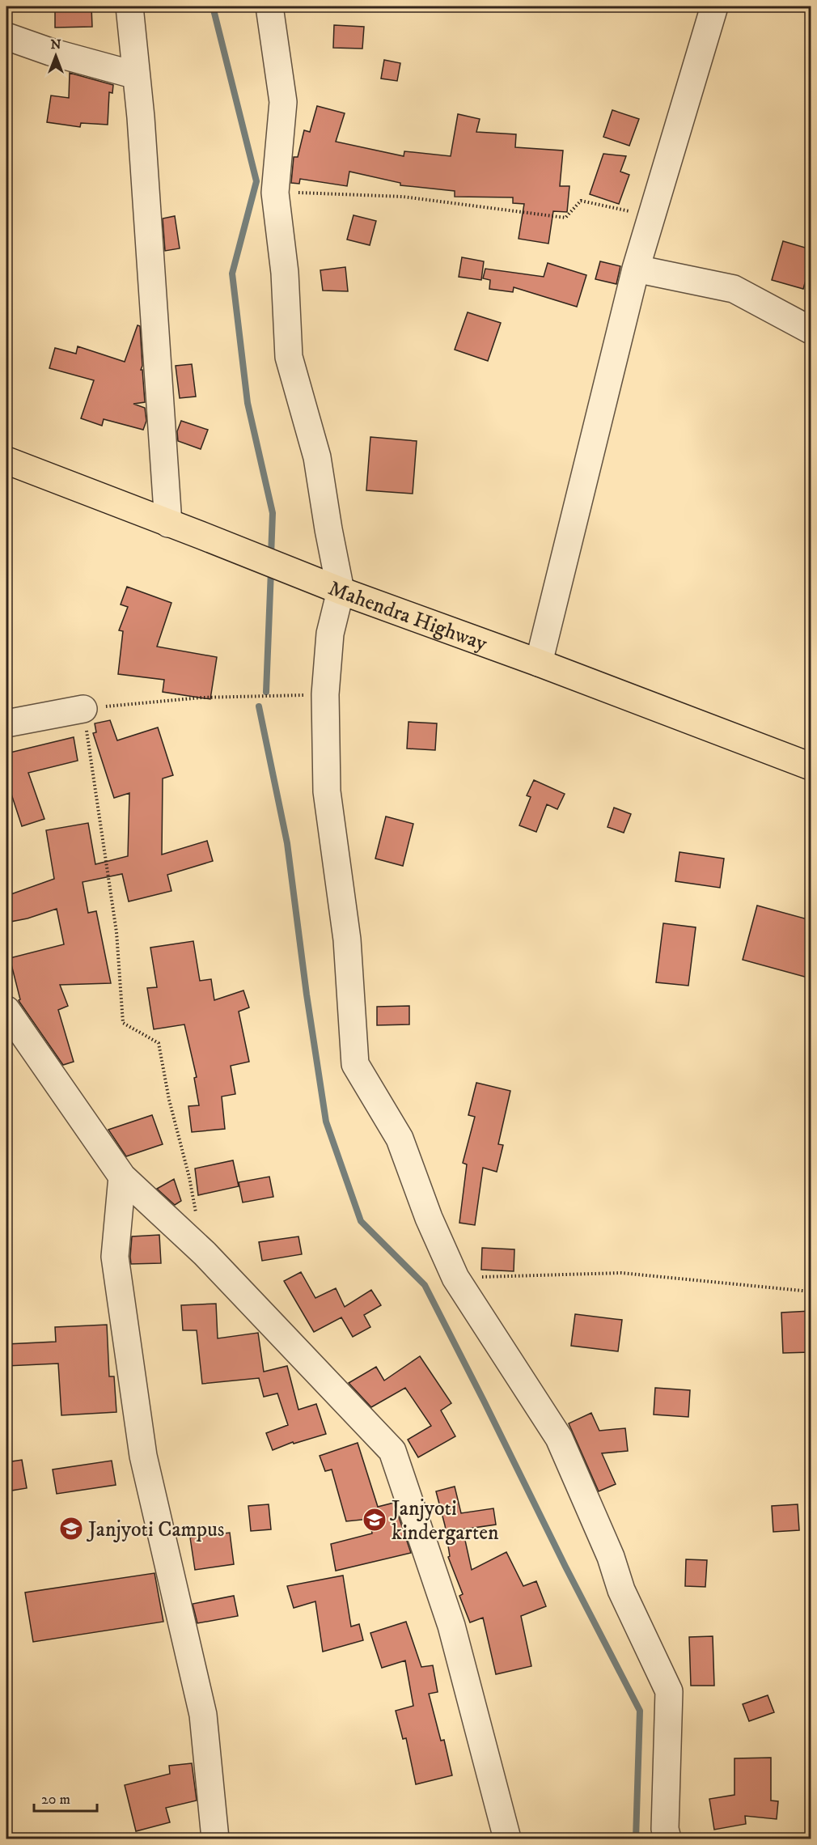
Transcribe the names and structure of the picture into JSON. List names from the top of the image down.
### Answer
{
  "streets": {
    "highway": ["Mahendra Highway"]
  },
  "places": {
    "school or university": ["Janjyoti kindergarten", "Janjyoti Campus"]
  },
  "scale_bar": "20 m",
  "north": "top"
}
